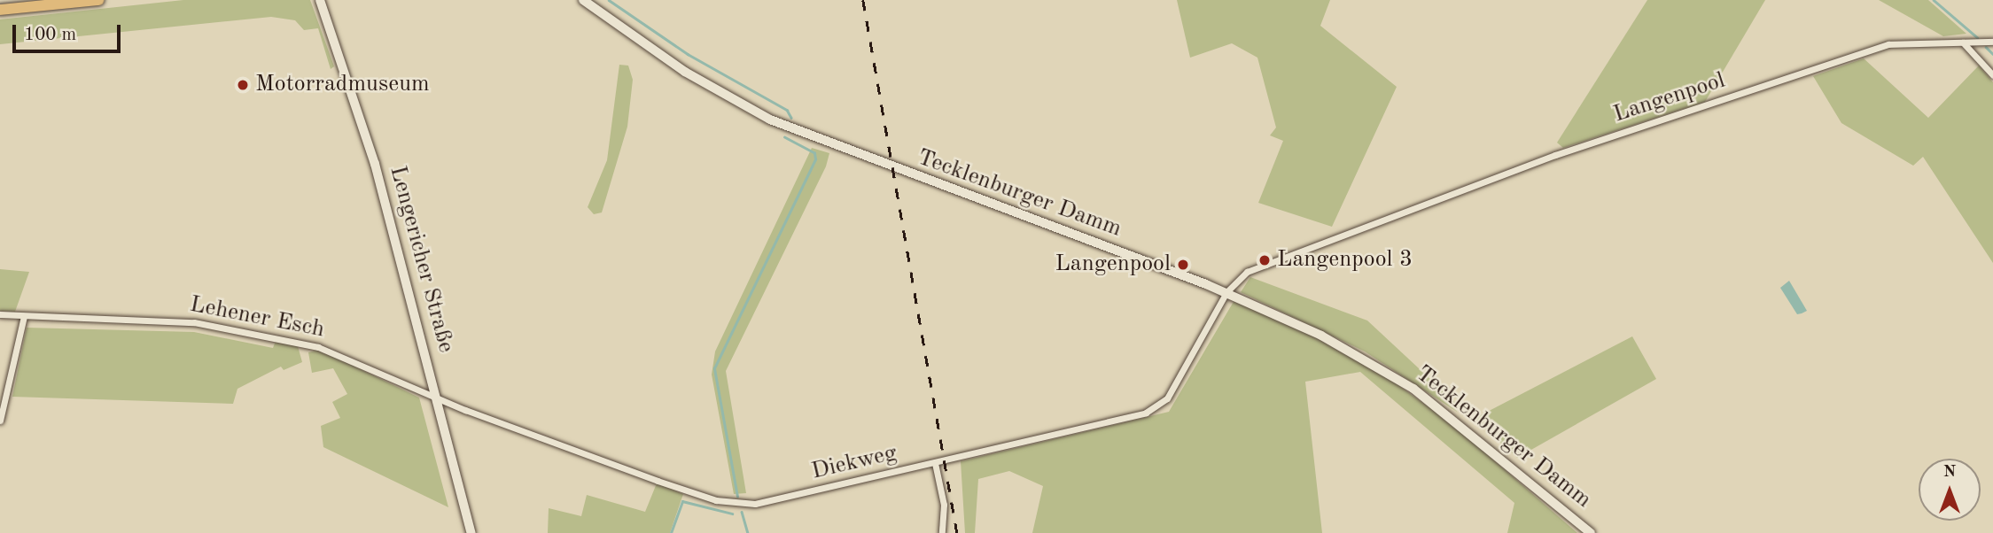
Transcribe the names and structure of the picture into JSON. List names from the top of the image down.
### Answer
{
  "streets": {
    "main road": ["Tecklenburger Damm", "Lengericher Straße"],
    "street": ["Langenpool", "Lehener Esch", "Diekweg"]
  },
  "crossings": [
    ["Langenpool", "Tecklenburger Damm"],
    ["Langenpool", "Diekweg"],
    ["Tecklenburger Damm", "Diekweg"],
    ["Lengericher Straße", "Lehener Esch"],
    ["Lengericher Straße", "Diekweg"],
    ["Lehener Esch", "Diekweg"]
  ],
  "places": ["Motorradmuseum", "Langenpool 3", "Langenpool"],
  "scale_bar": "100 m",
  "north": "top"
}
